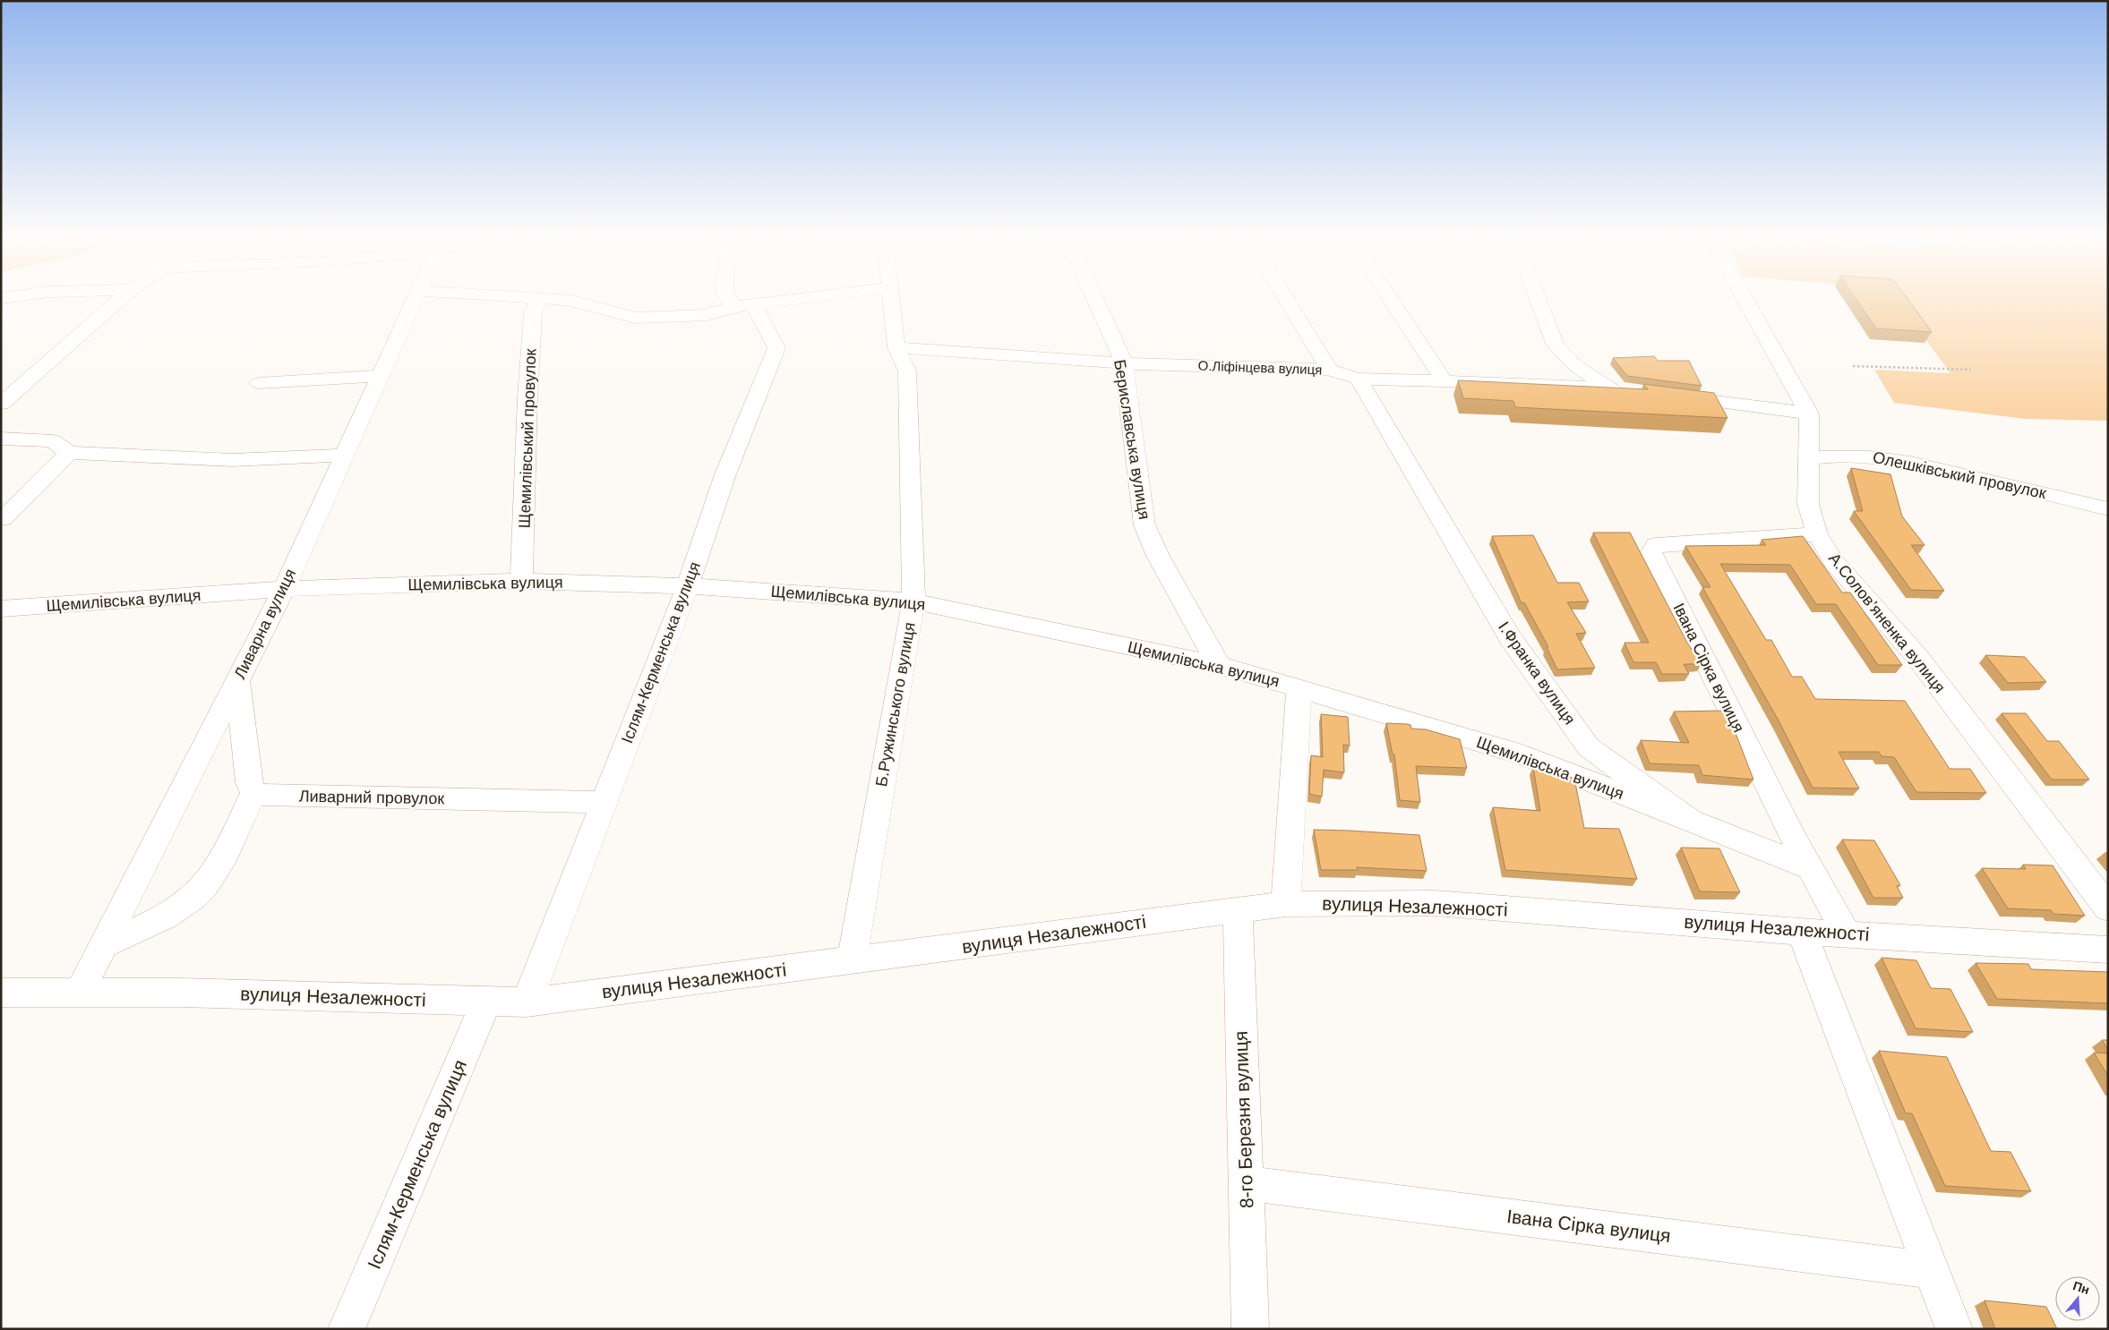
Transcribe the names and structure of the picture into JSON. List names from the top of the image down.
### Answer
{
  "streets": {
    "street": [
      "О.Ліфінцева вулиця",
      "Щемилівський провулок",
      "Бериславська вулиця",
      "Олешківський провулок",
      "Щемилівська вулиця",
      "А.Солов’яненка вулиця",
      "Ливарна вулиця",
      "Іслям-Керменська вулиця",
      "Івана Сірка вулиця",
      "І.Франка вулиця",
      "Б.Ружинського вулиця",
      "Ливарний провулок",
      "вулиця Незалежності",
      "8-го Березня вулиця"
    ]
  },
  "crossings": [
    ["О.Ліфінцева вулиця", "Бериславська вулиця"],
    ["О.Ліфінцева вулиця", "І.Франка вулиця"],
    ["О.Ліфінцева вулиця", "Б.Ружинського вулиця"],
    ["Щемилівський провулок", "Щемилівська вулиця"],
    ["Бериславська вулиця", "Щемилівська вулиця"],
    ["Олешківський провулок", "А.Солов’яненка вулиця"],
    ["Щемилівська вулиця", "Ливарна вулиця"],
    ["Щемилівська вулиця", "Іслям-Керменська вулиця"],
    ["Щемилівська вулиця", "І.Франка вулиця"],
    ["Щемилівська вулиця", "Б.Ружинського вулиця"],
    ["А.Солов’яненка вулиця", "Івана Сірка вулиця"],
    ["Ливарна вулиця", "вулиця Незалежності"],
    ["Іслям-Керменська вулиця", "Ливарний провулок"],
    ["Іслям-Керменська вулиця", "вулиця Незалежності"],
    ["Івана Сірка вулиця", "І.Франка вулиця"],
    ["Івана Сірка вулиця", "вулиця Незалежності"],
    ["Івана Сірка вулиця", "8-го Березня вулиця"],
    ["Б.Ружинського вулиця", "вулиця Незалежності"],
    ["вулиця Незалежності", "8-го Березня вулиця"]
  ],
  "north": "top"
}
